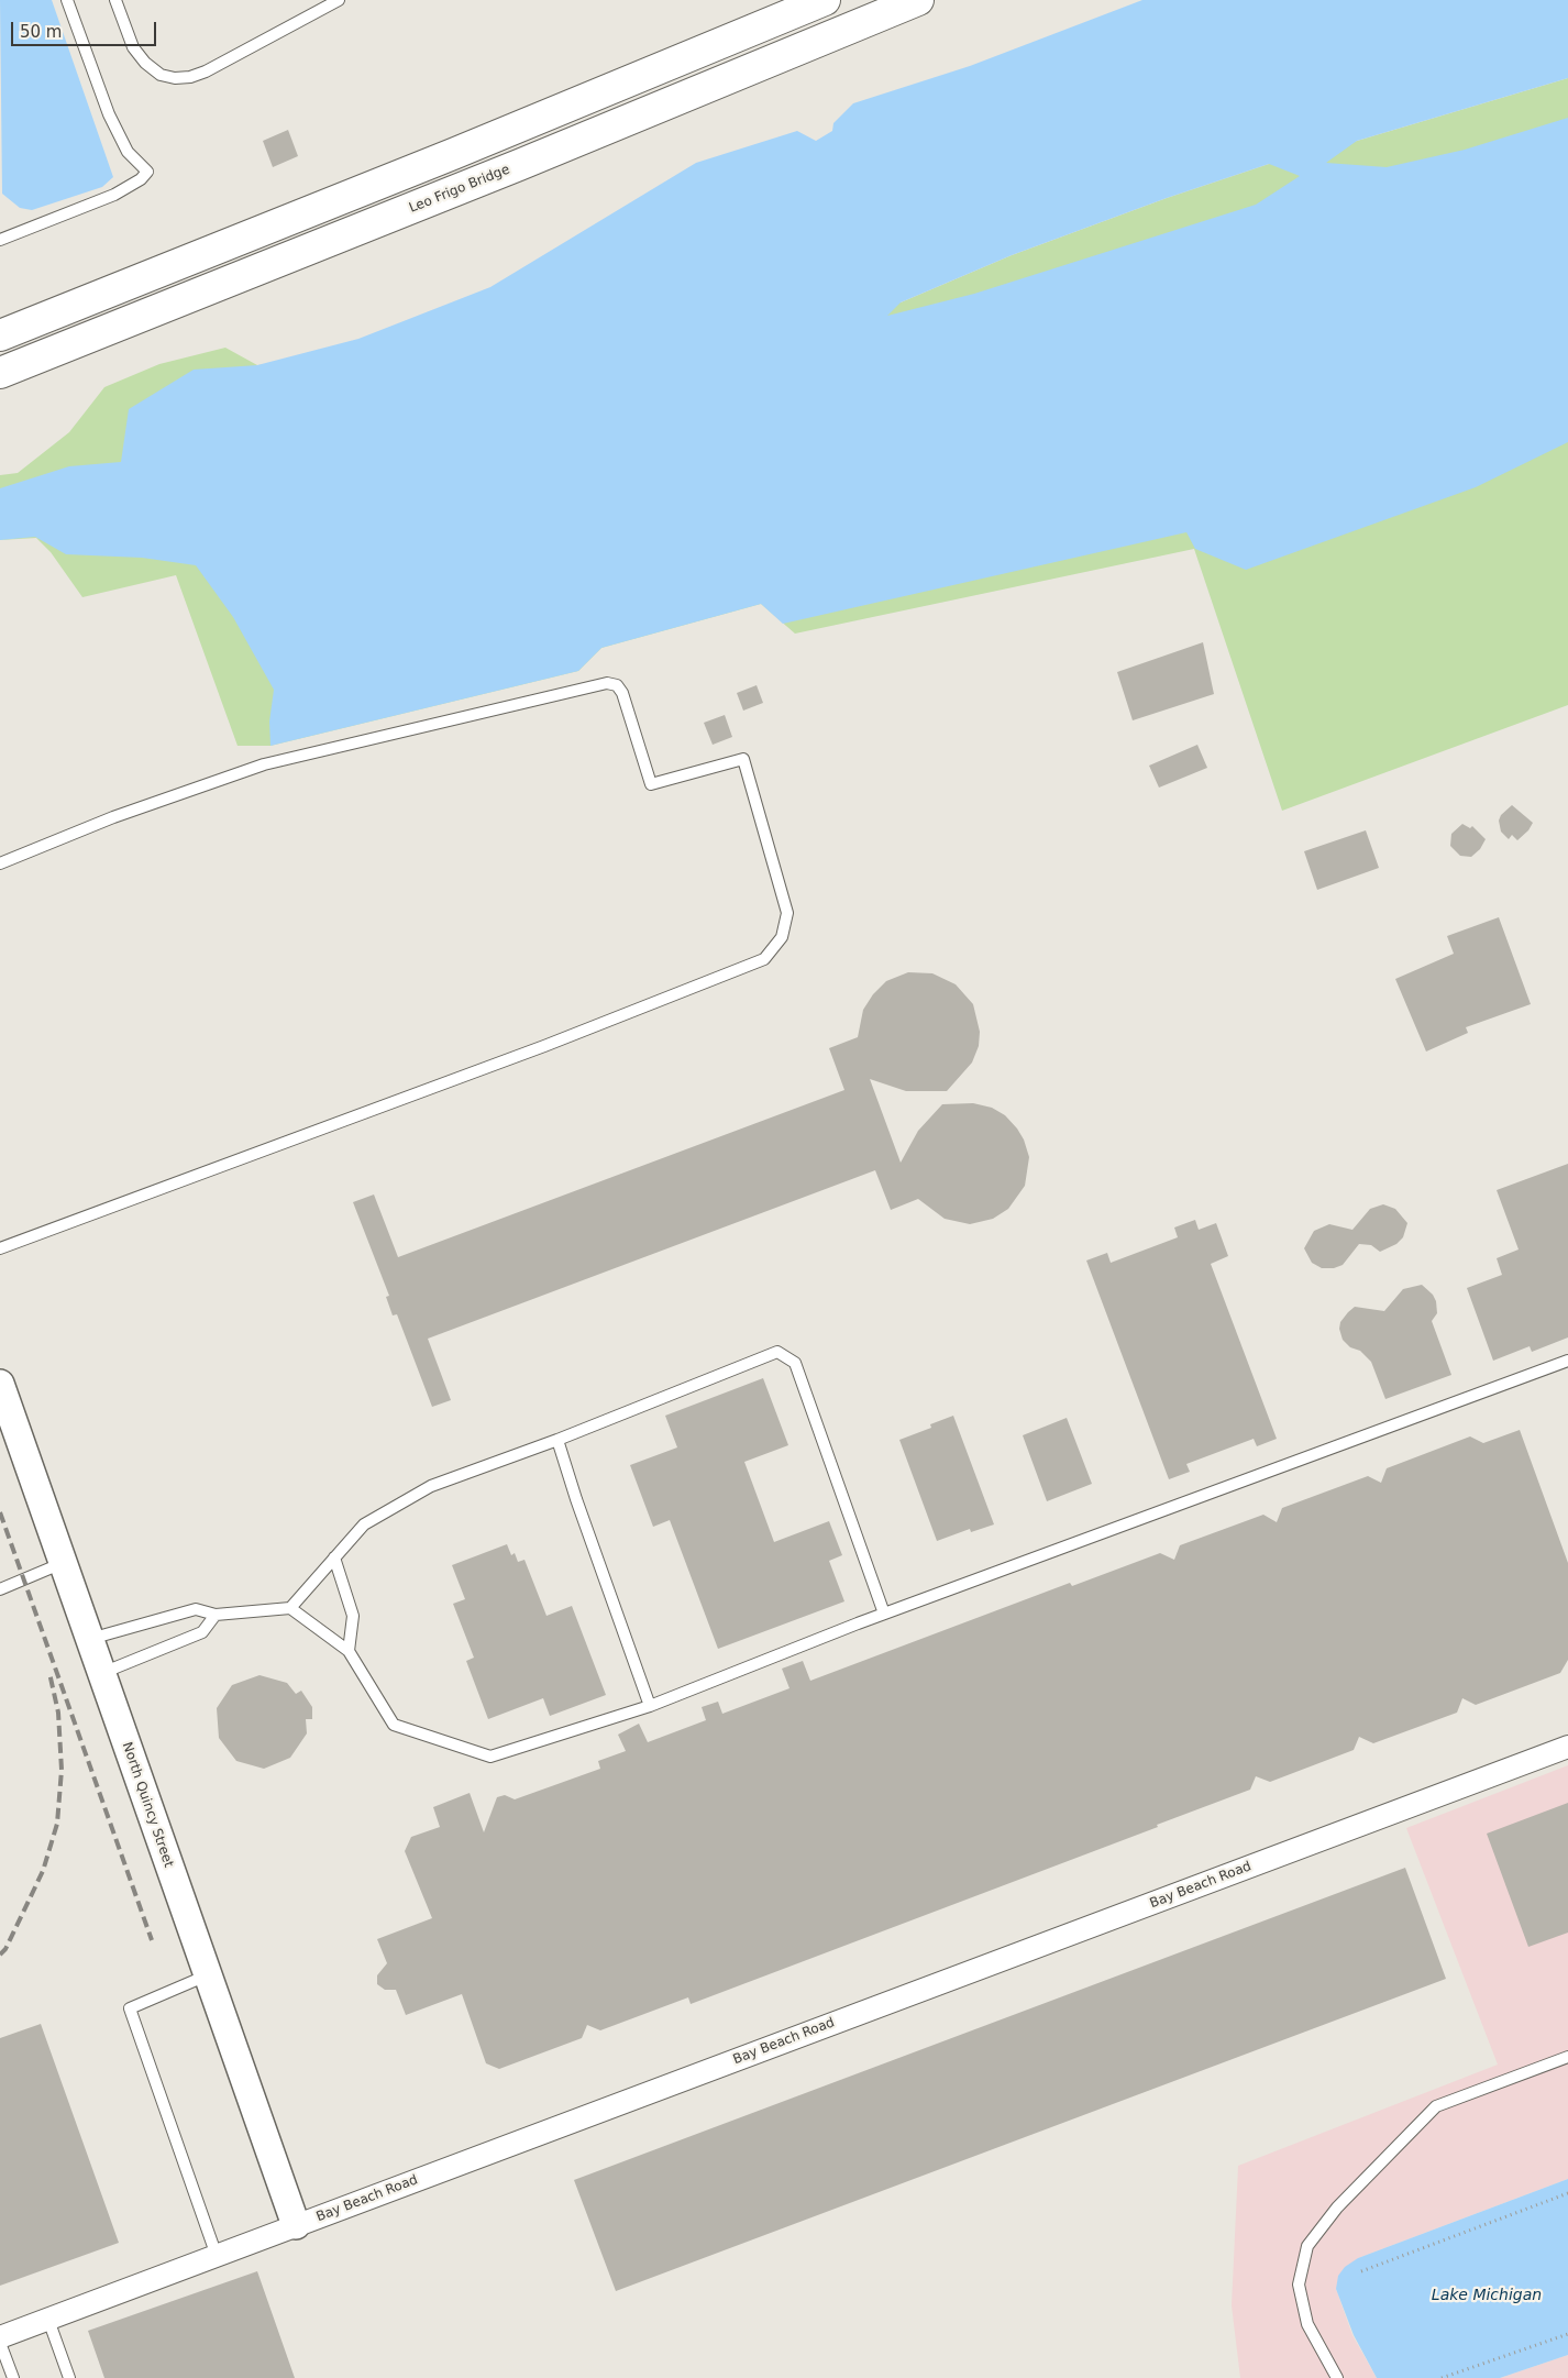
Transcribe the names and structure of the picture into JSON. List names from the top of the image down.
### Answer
{
  "streets": {
    "highway": ["Leo Frigo Bridge"],
    "street": ["North Quincy Street", "Bay Beach Road"]
  },
  "crossings": [
    ["North Quincy Street", "Bay Beach Road"]
  ],
  "water": ["Lake Michigan"],
  "scale_bar": "50 m"
}
